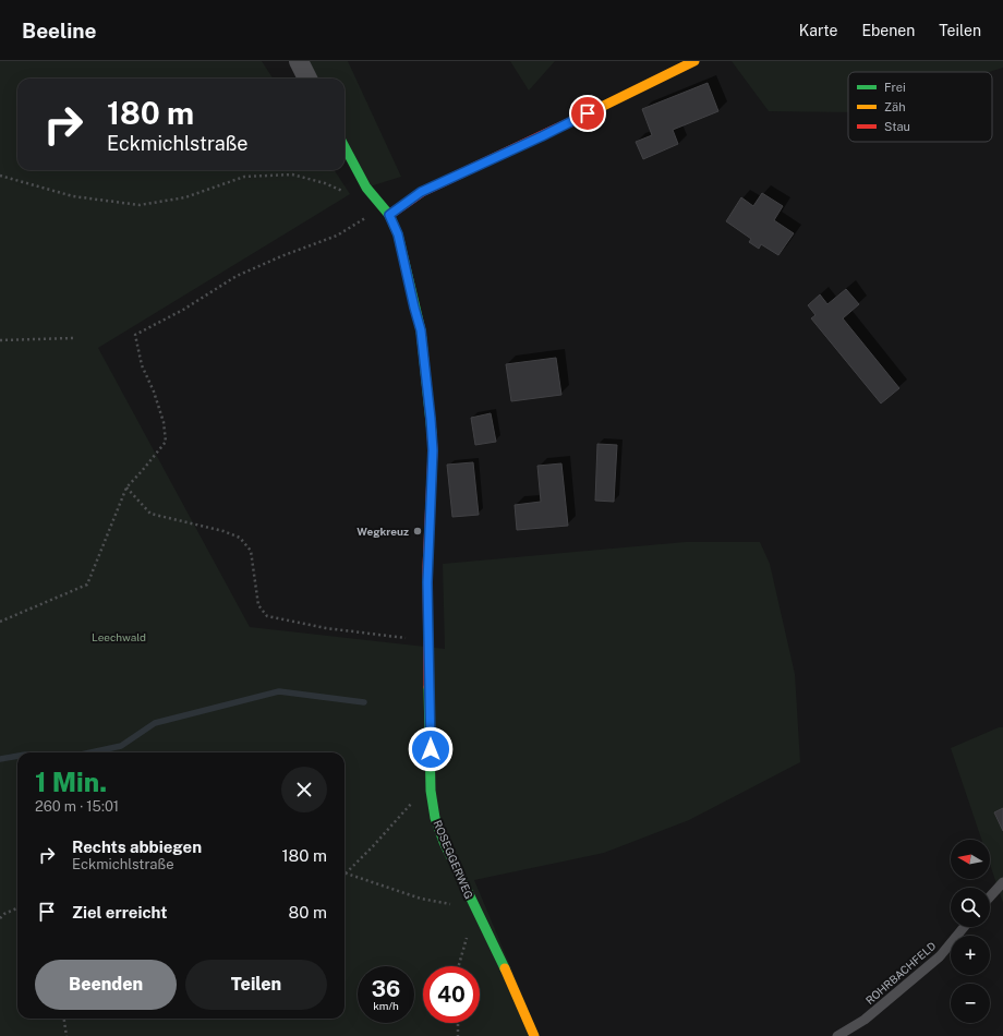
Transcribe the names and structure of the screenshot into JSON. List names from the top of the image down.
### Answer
{
  "streets": {
    "street": ["ROSEGGERWEG"],
    "lane": ["ROHRBACHFELD"]
  },
  "parks": ["Leechwald"],
  "places": ["Wegkreuz"],
  "legend": ["Frei", "Zäh", "Stau"],
  "north": "left",
  "page": {
    "header": "Beeline",
    "nav": ["Karte", "Ebenen", "Teilen"],
    "turn": ["180 m", "Eckmichlstraße"],
    "heading": ["1 Min.", "260 m · 15:01"],
    "list": [
      {
        "name": "Rechts abbiegen",
        "note": "Eckmichlstraße",
        "value": "180 m"
      },
      {
        "name": "Ziel erreicht",
        "value": "80 m"
      }
    ],
    "map_buttons": ["+", "−"],
    "buttons": ["Beenden", "Teilen"],
    "speed": "36 km/h",
    "limit": "40"
  }
}
